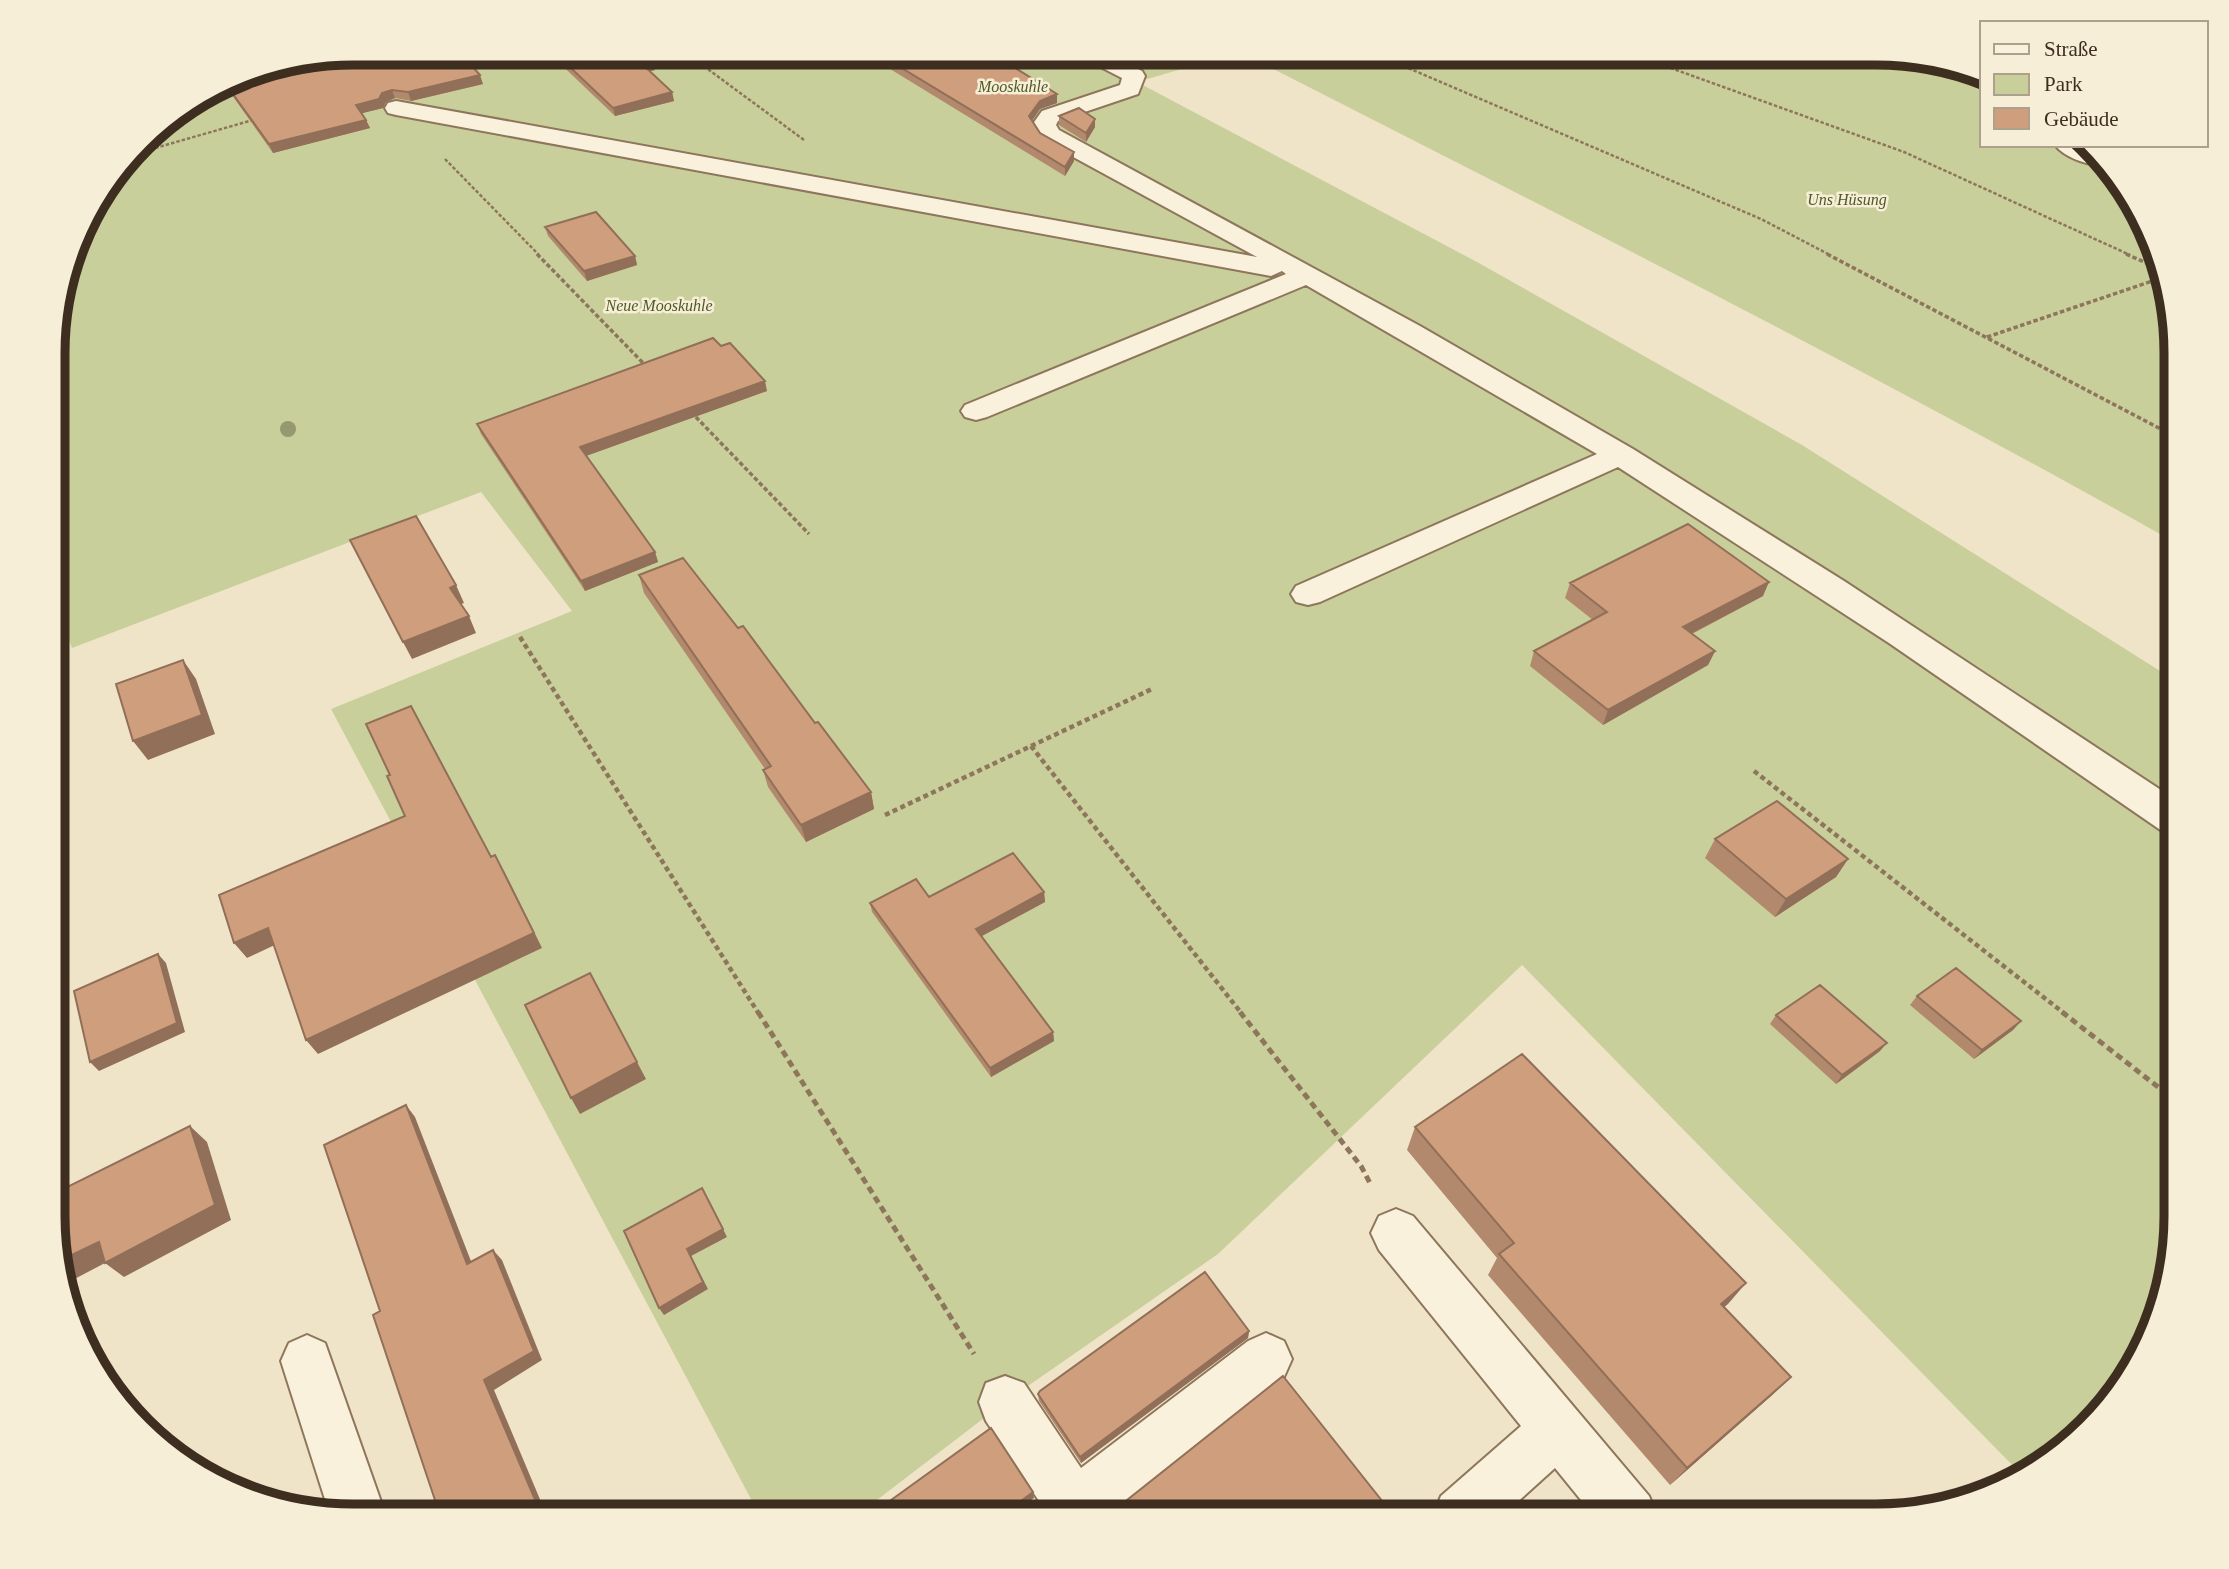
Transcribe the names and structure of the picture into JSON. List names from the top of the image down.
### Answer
{
  "parks": ["Mooskuhle", "Uns Hüsung", "Neue Mooskuhle"],
  "legend": ["Straße", "Park", "Gebäude"]
}
